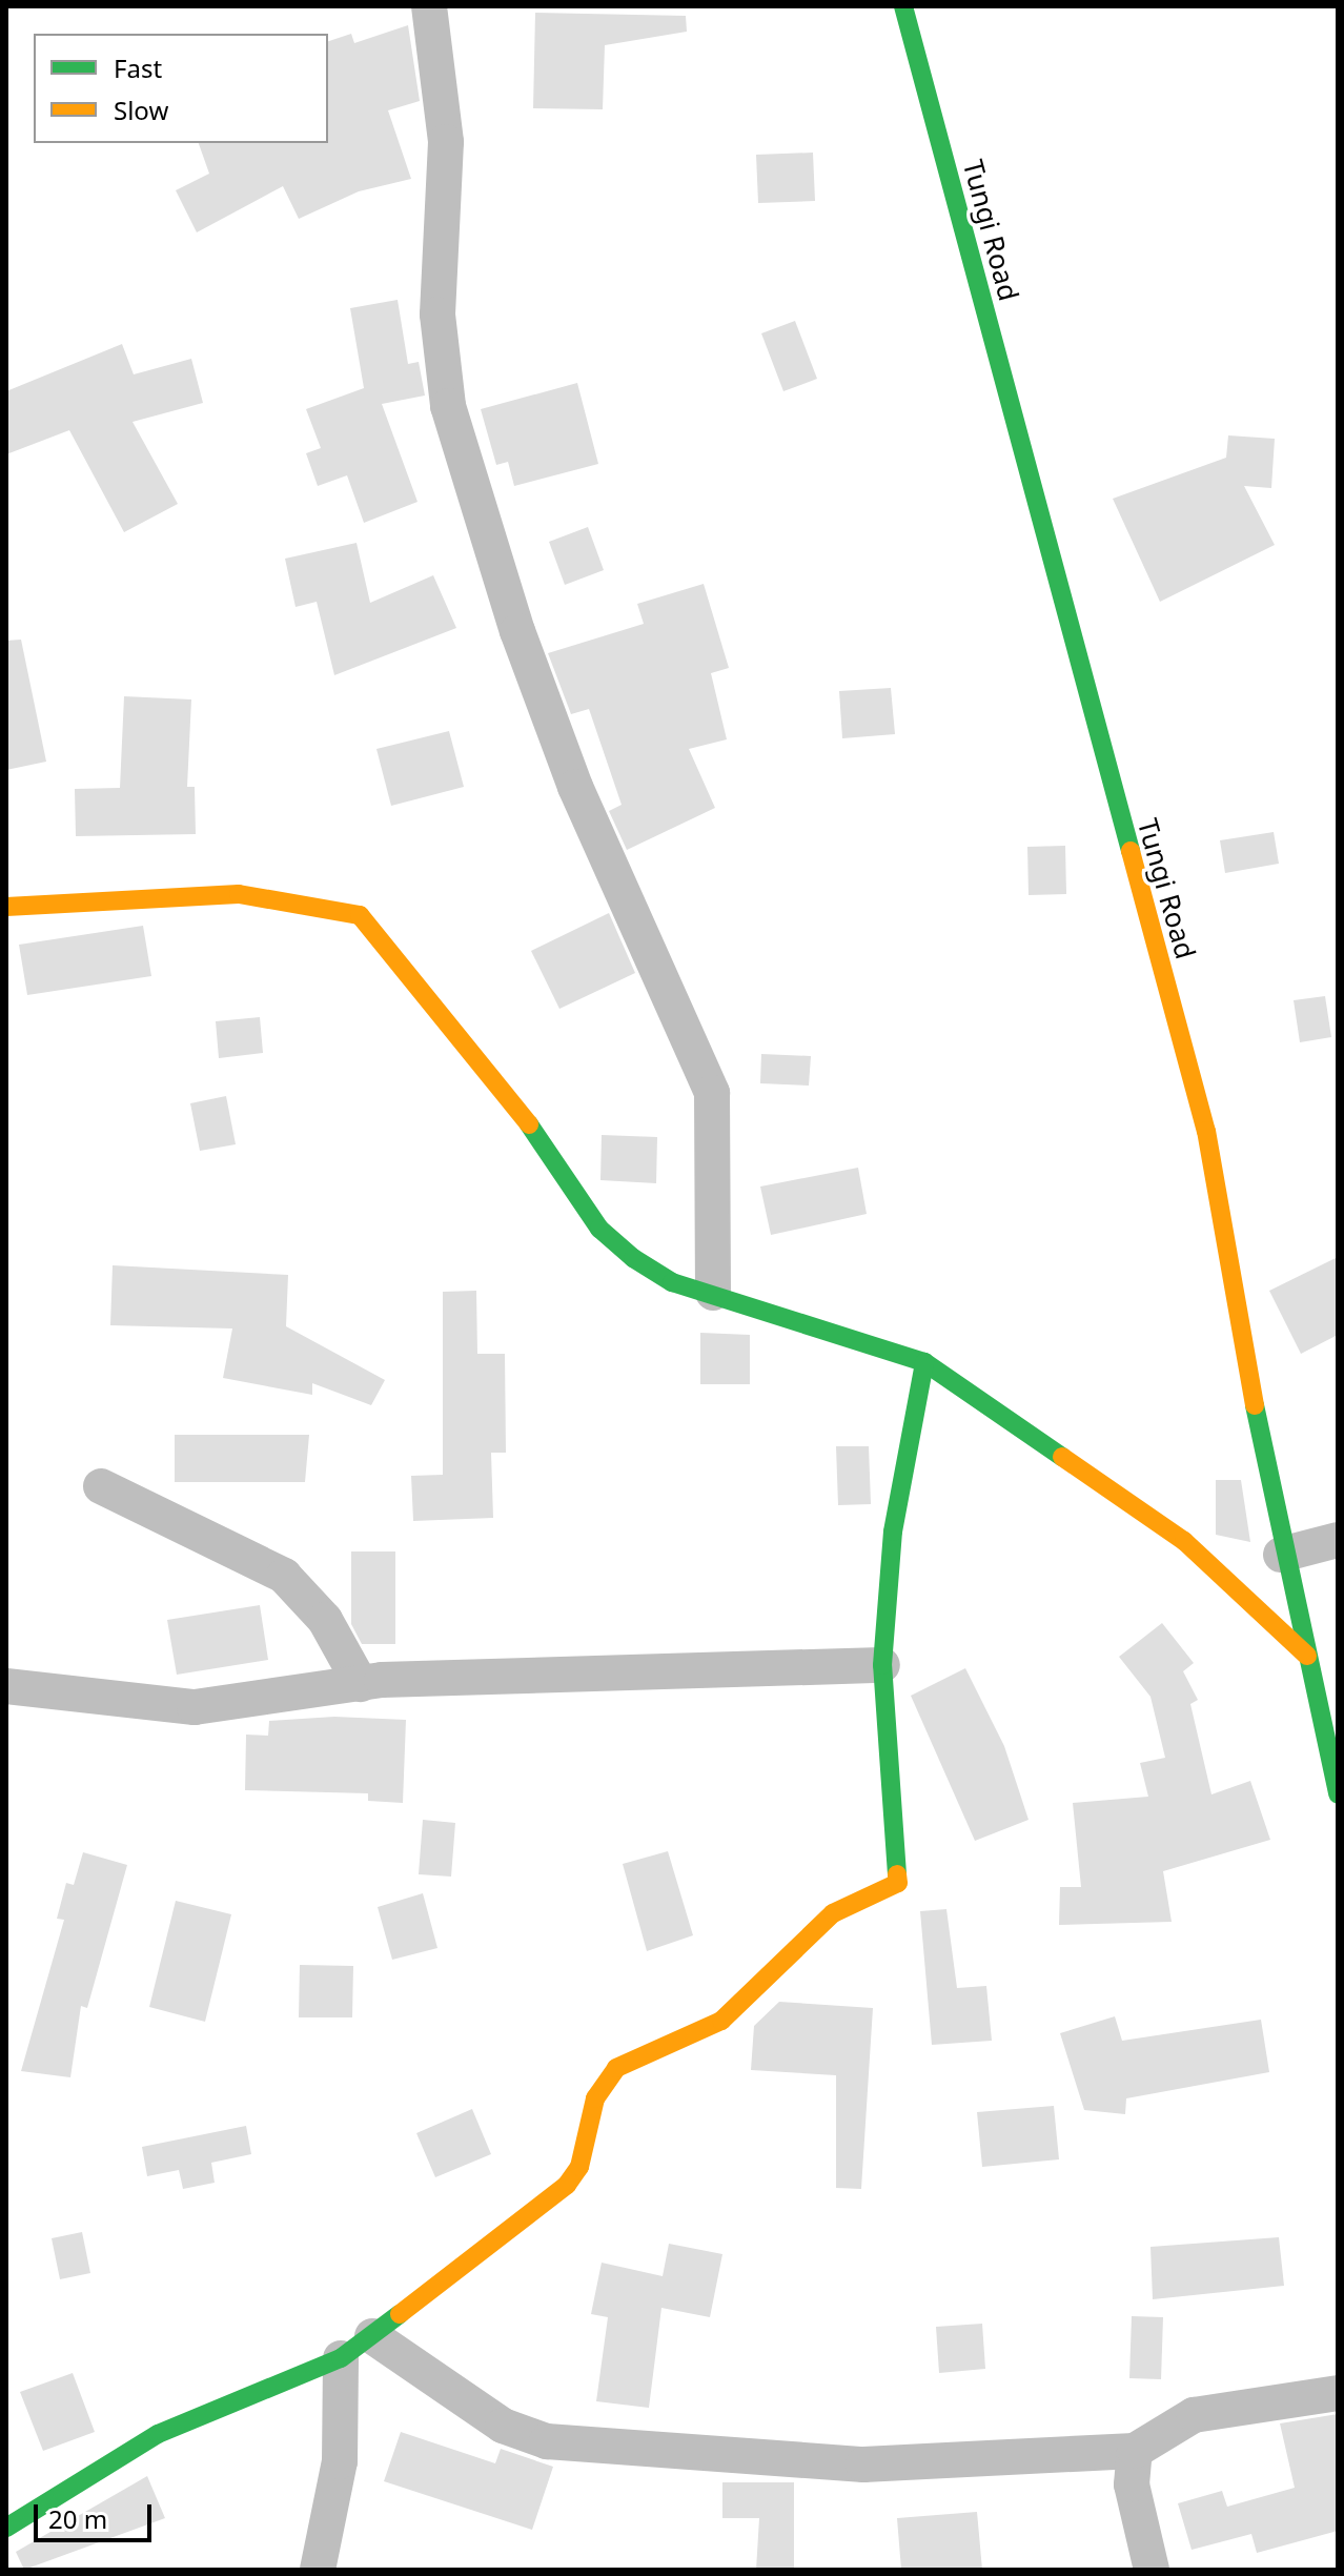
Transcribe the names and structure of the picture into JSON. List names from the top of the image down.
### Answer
{
  "streets": {
    "street": ["Tungi Road"]
  },
  "legend": ["Fast", "Slow"],
  "scale_bar": "20 m"
}
